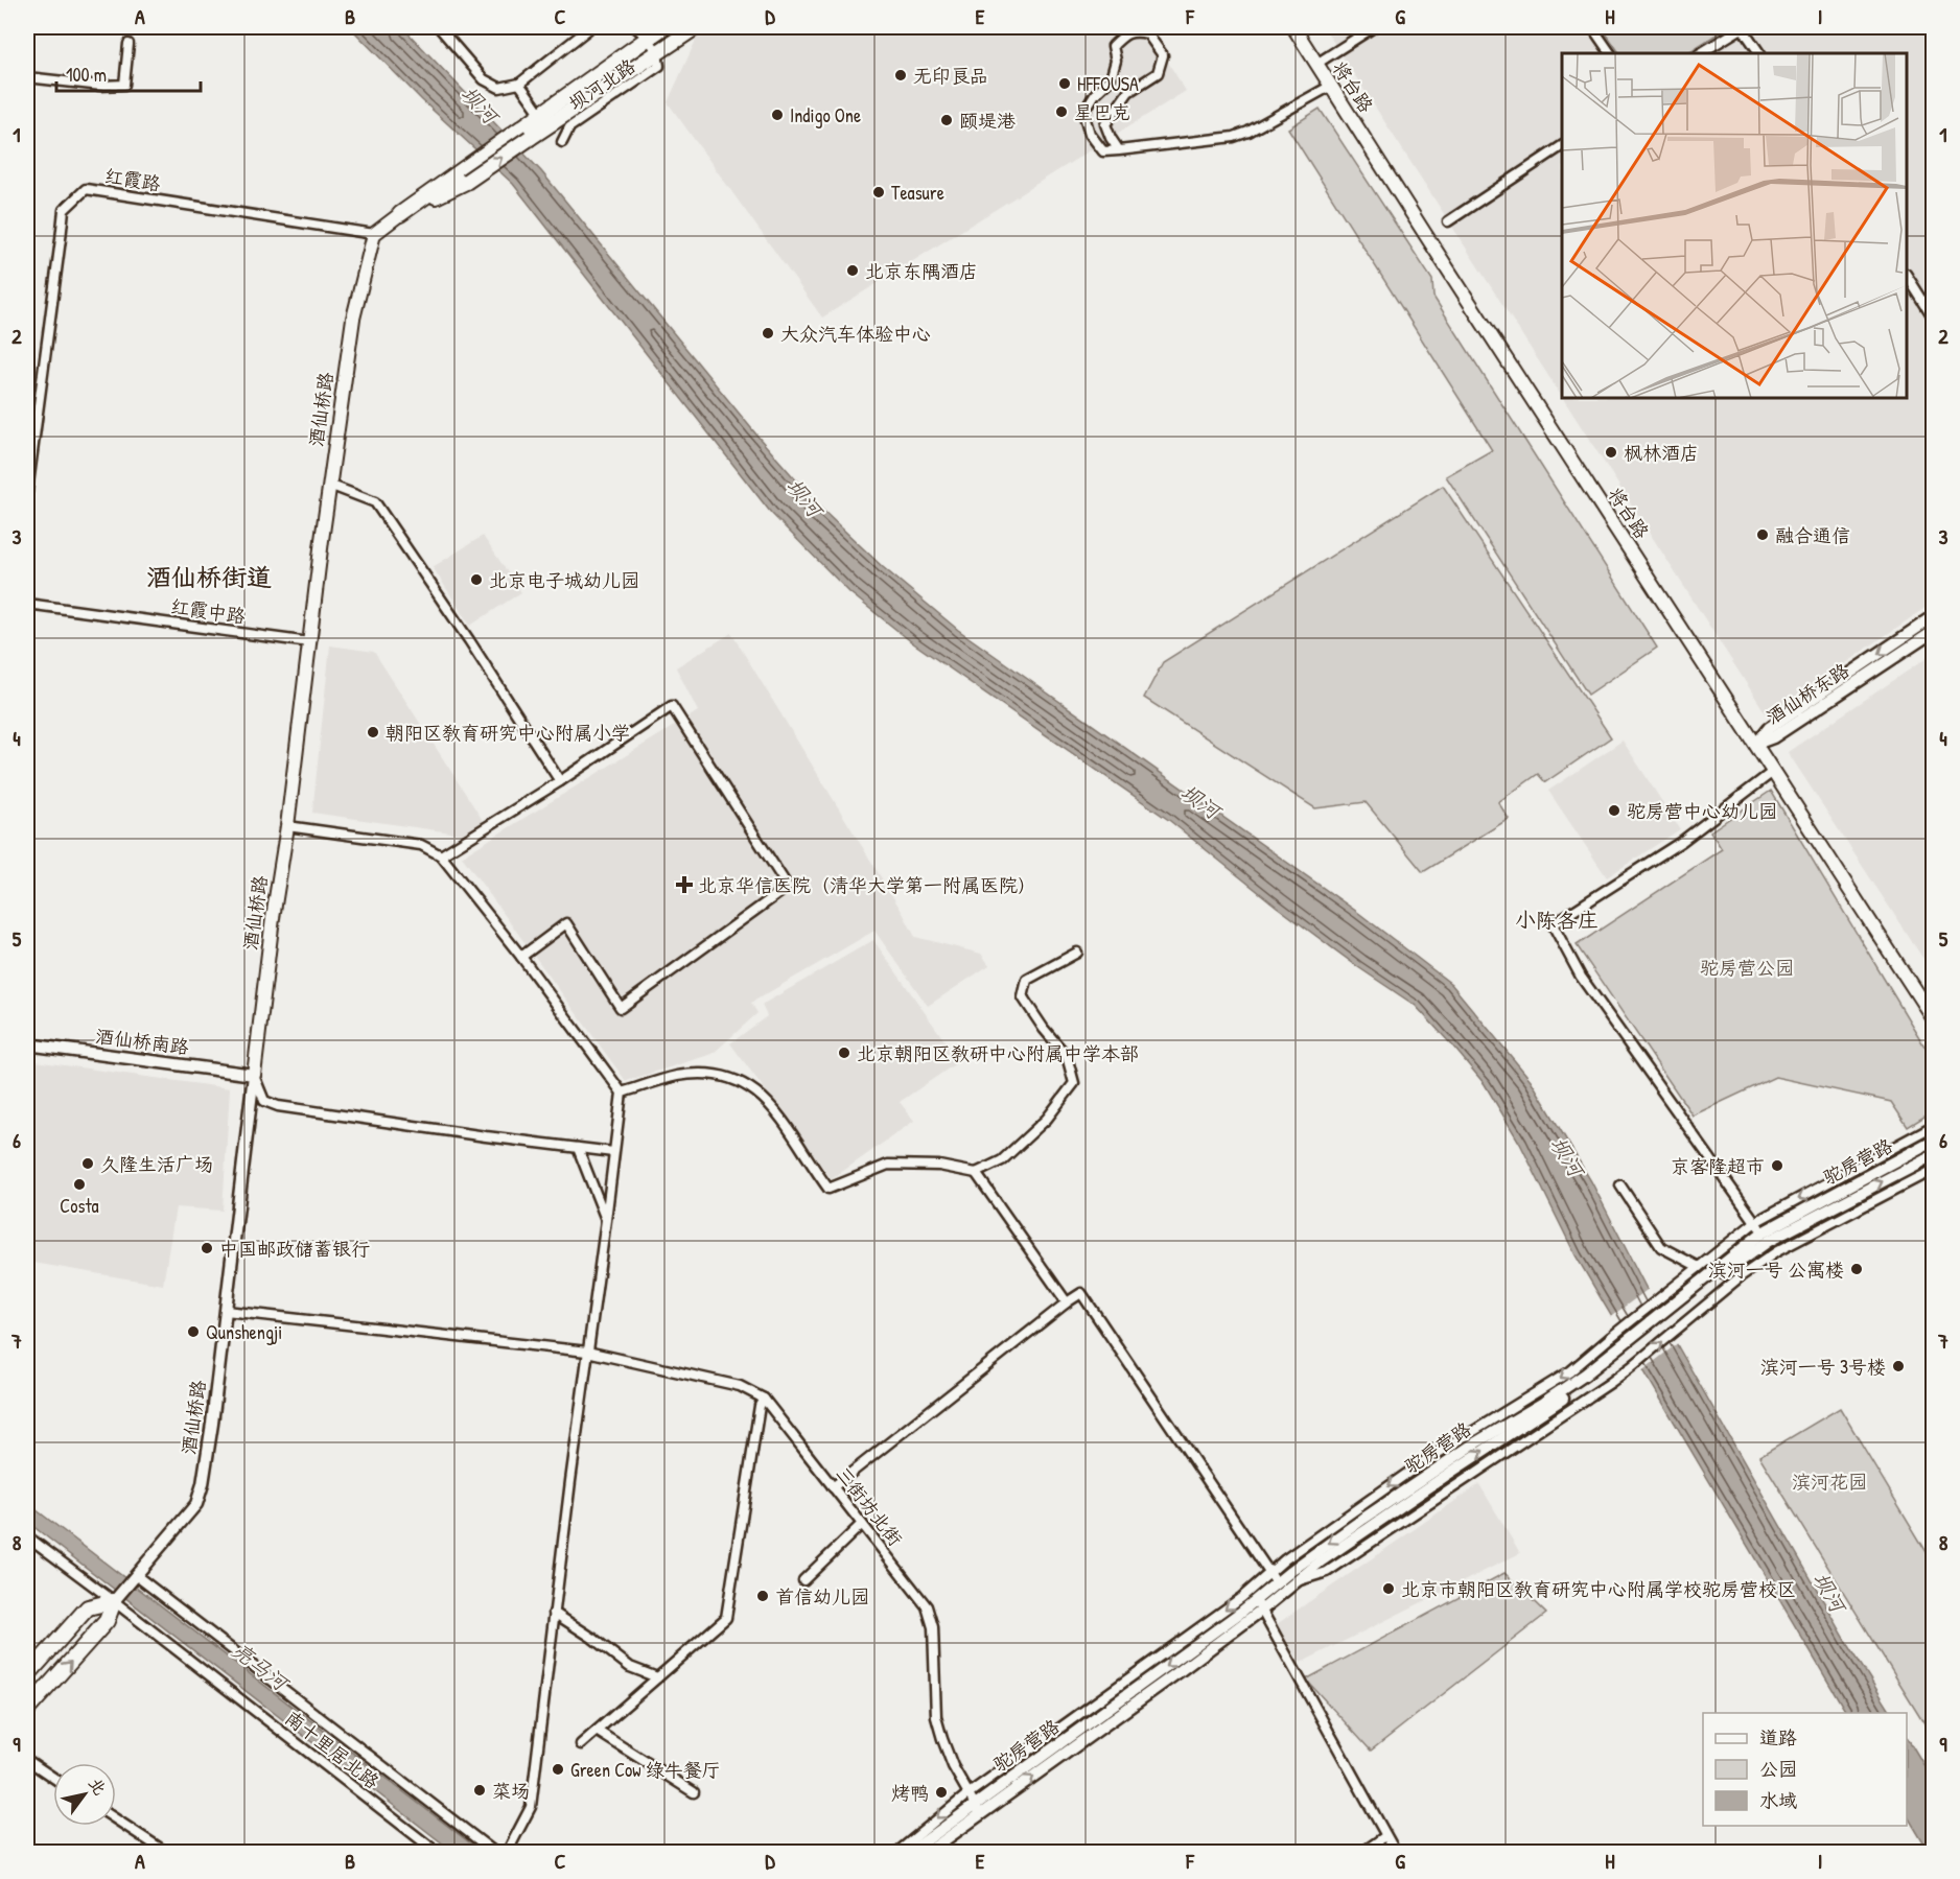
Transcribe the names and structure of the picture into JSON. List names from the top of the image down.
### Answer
{
  "streets": {
    "main road": ["将台路", "酒仙桥路"],
    "street": [
      "坝河北路",
      "红霞路",
      "红霞中路",
      "酒仙桥东路",
      "酒仙桥南路",
      "驼房营路",
      "三街坊北街",
      "南十里居北路"
    ]
  },
  "crossings": [
    ["将台路", "酒仙桥东路"],
    ["红霞路", "酒仙桥路"],
    ["酒仙桥路", "红霞中路"],
    ["酒仙桥路", "酒仙桥南路"],
    ["酒仙桥路", "三街坊北街"],
    ["酒仙桥路", "南十里居北路"],
    ["驼房营路", "三街坊北街"]
  ],
  "districts": ["酒仙桥街道", "小陈各庄"],
  "water": ["坝河", "亮马河"],
  "parks": ["驼房营公园", "滨河花园"],
  "places": {
    "other": [
      "无印良品",
      "HFFOUSA",
      "星巴克",
      "Indigo One",
      "颐堤港",
      "Teasure",
      "北京东隅酒店",
      "大众汽车体验中心",
      "枫林酒店",
      "融合通信",
      "北京电子城幼儿园",
      "朝阳区教育研究中心附属小学",
      "驼房营中心幼儿园",
      "北京朝阳区教研中心附属中学本部",
      "久隆生活广场",
      "京客隆超市",
      "Costa",
      "中国邮政储蓄银行",
      "滨河一号 公寓楼",
      "Qunshengji",
      "滨河一号 3号楼",
      "北京市朝阳区教育研究中心附属学校驼房营校区",
      "首信幼儿园",
      "Green Cow 绿牛餐厅",
      "菜场",
      "烤鸭"
    ],
    "health": ["北京华信医院（清华大学第一附属医院）"]
  },
  "legend": ["道路", "公园", "水域"],
  "scale_bar": "100 m",
  "north": "top right",
  "grid": {
    "columns": [
      "A",
      "B",
      "C",
      "D",
      "E",
      "F",
      "G",
      "H",
      "I"
    ],
    "rows": [
      "1",
      "2",
      "3",
      "4",
      "5",
      "6",
      "7",
      "8",
      "9"
    ]
  }
}
